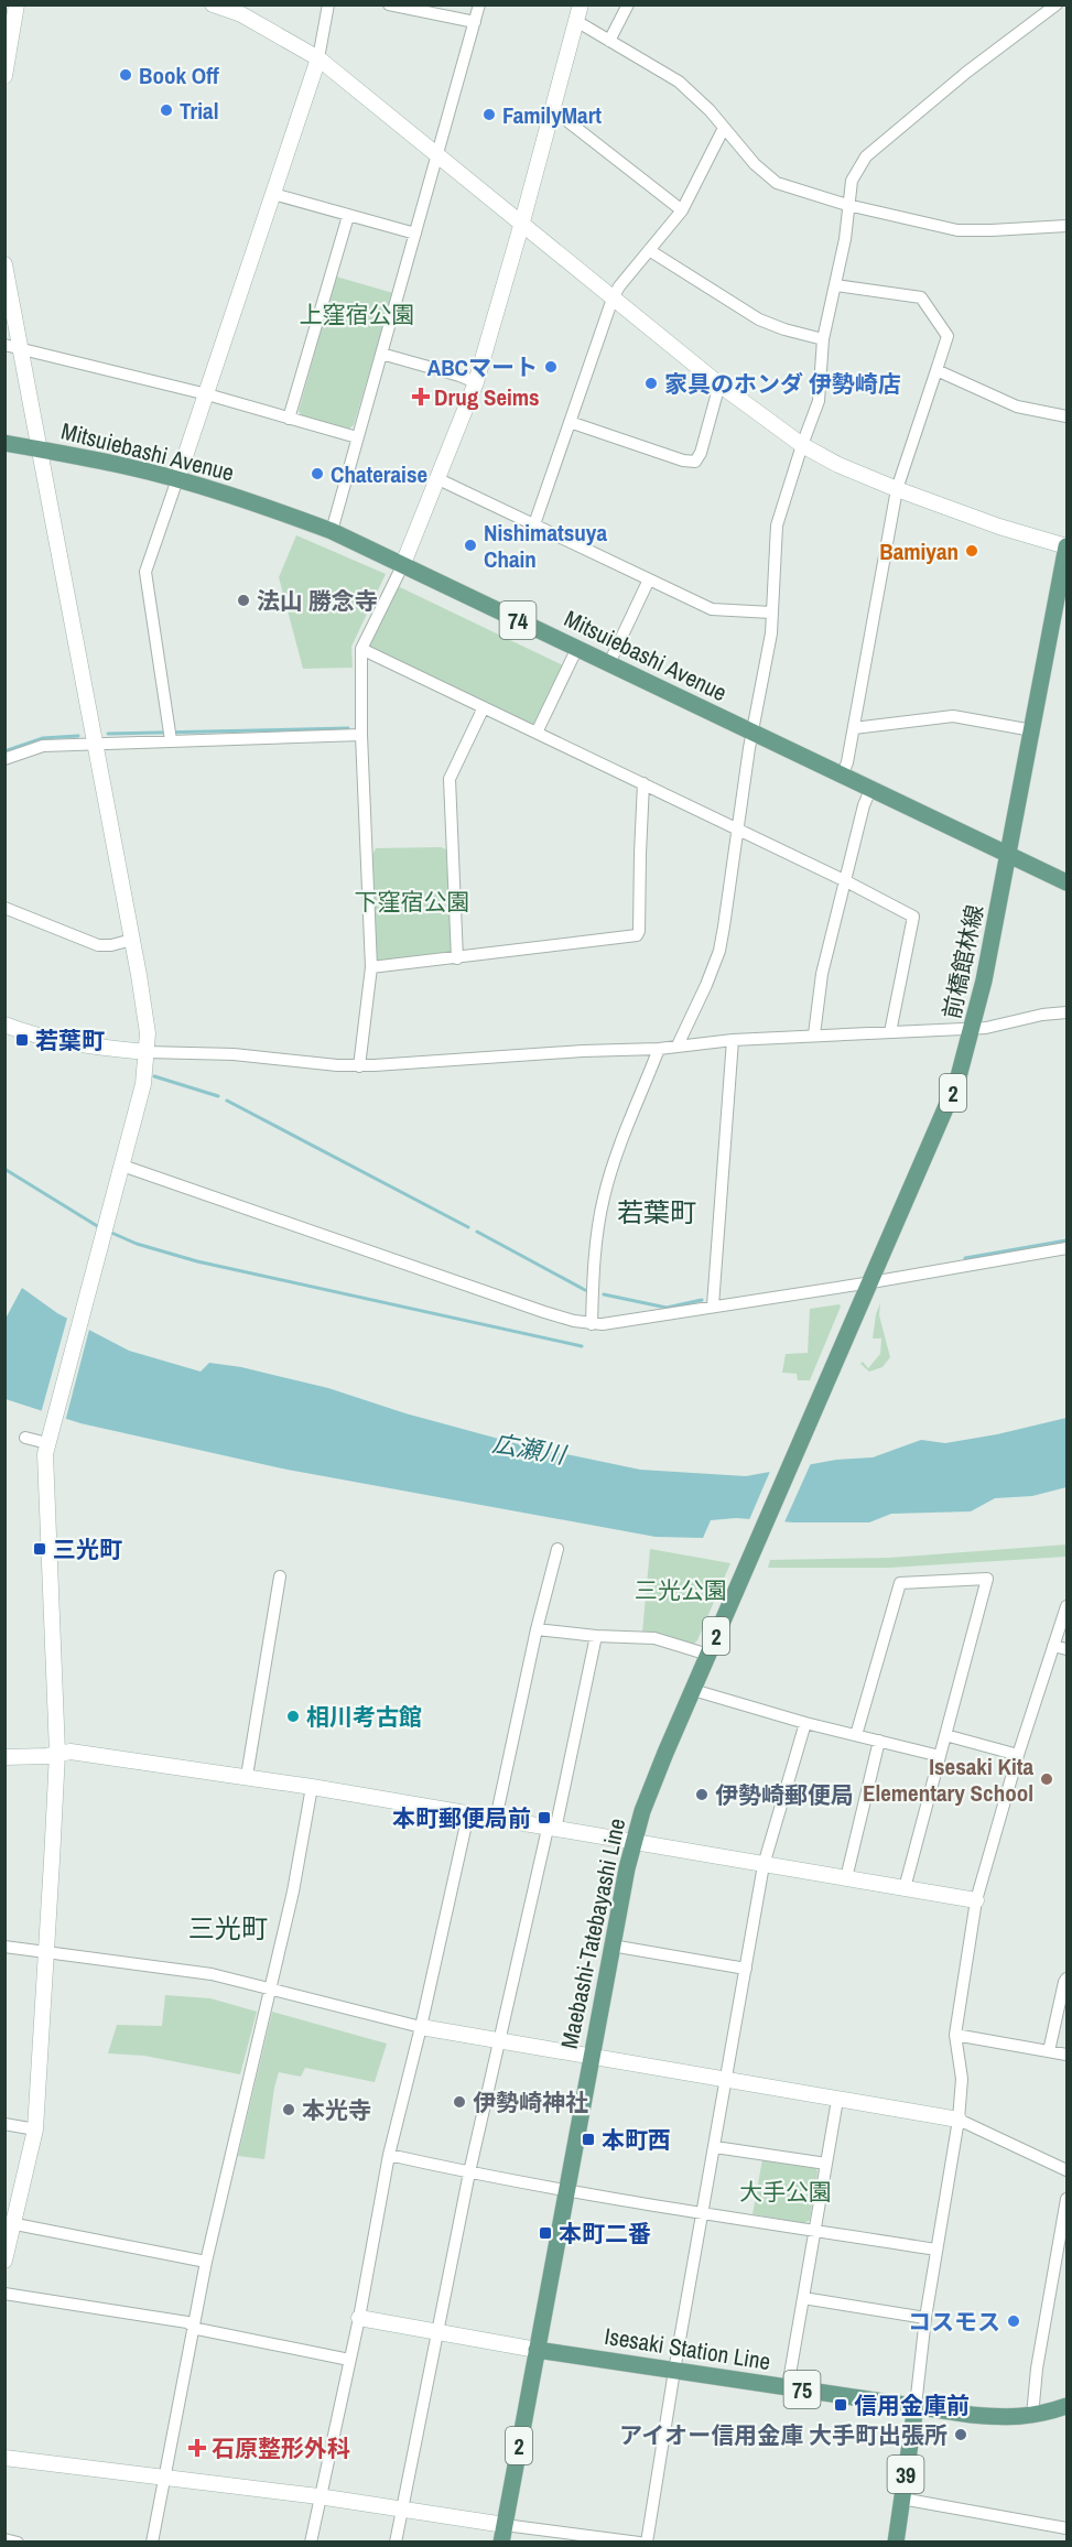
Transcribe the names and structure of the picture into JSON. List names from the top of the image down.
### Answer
{
  "streets": {
    "main road": [
      "Mitsuiebashi Avenue",
      "74",
      "前橋館林線",
      "2",
      "Maebashi-Tatebayashi Line",
      "Isesaki Station Line",
      "75",
      "39"
    ]
  },
  "crossings": [
    ["Mitsuiebashi Avenue", "前橋館林線"],
    ["前橋館林線", "Maebashi-Tatebayashi Line"],
    ["Maebashi-Tatebayashi Line", "Isesaki Station Line"],
    ["Isesaki Station Line", "39"]
  ],
  "districts": ["若葉町", "三光町"],
  "water": ["広瀬川"],
  "parks": [
    "上窪宿公園",
    "下窪宿公園",
    "三光公園",
    "大手公園"
  ],
  "places": {
    "other": [
      "Book Off",
      "Trial",
      "FamilyMart",
      "ABCマート",
      "家具のホンダ 伊勢崎店",
      "Chateraise",
      "Nishimatsuya Chain",
      "Bamiyan",
      "法山 勝念寺",
      "相川考古館",
      "Isesaki Kita Elementary School",
      "伊勢崎郵便局",
      "伊勢崎神社",
      "本光寺",
      "コスモス",
      "アイオー信用金庫 大手町出張所"
    ],
    "health": ["Drug Seims", "石原整形外科"],
    "transit": [
      "若葉町",
      "三光町",
      "本町郵便局前",
      "本町西",
      "本町二番",
      "信用金庫前"
    ]
  }
}
